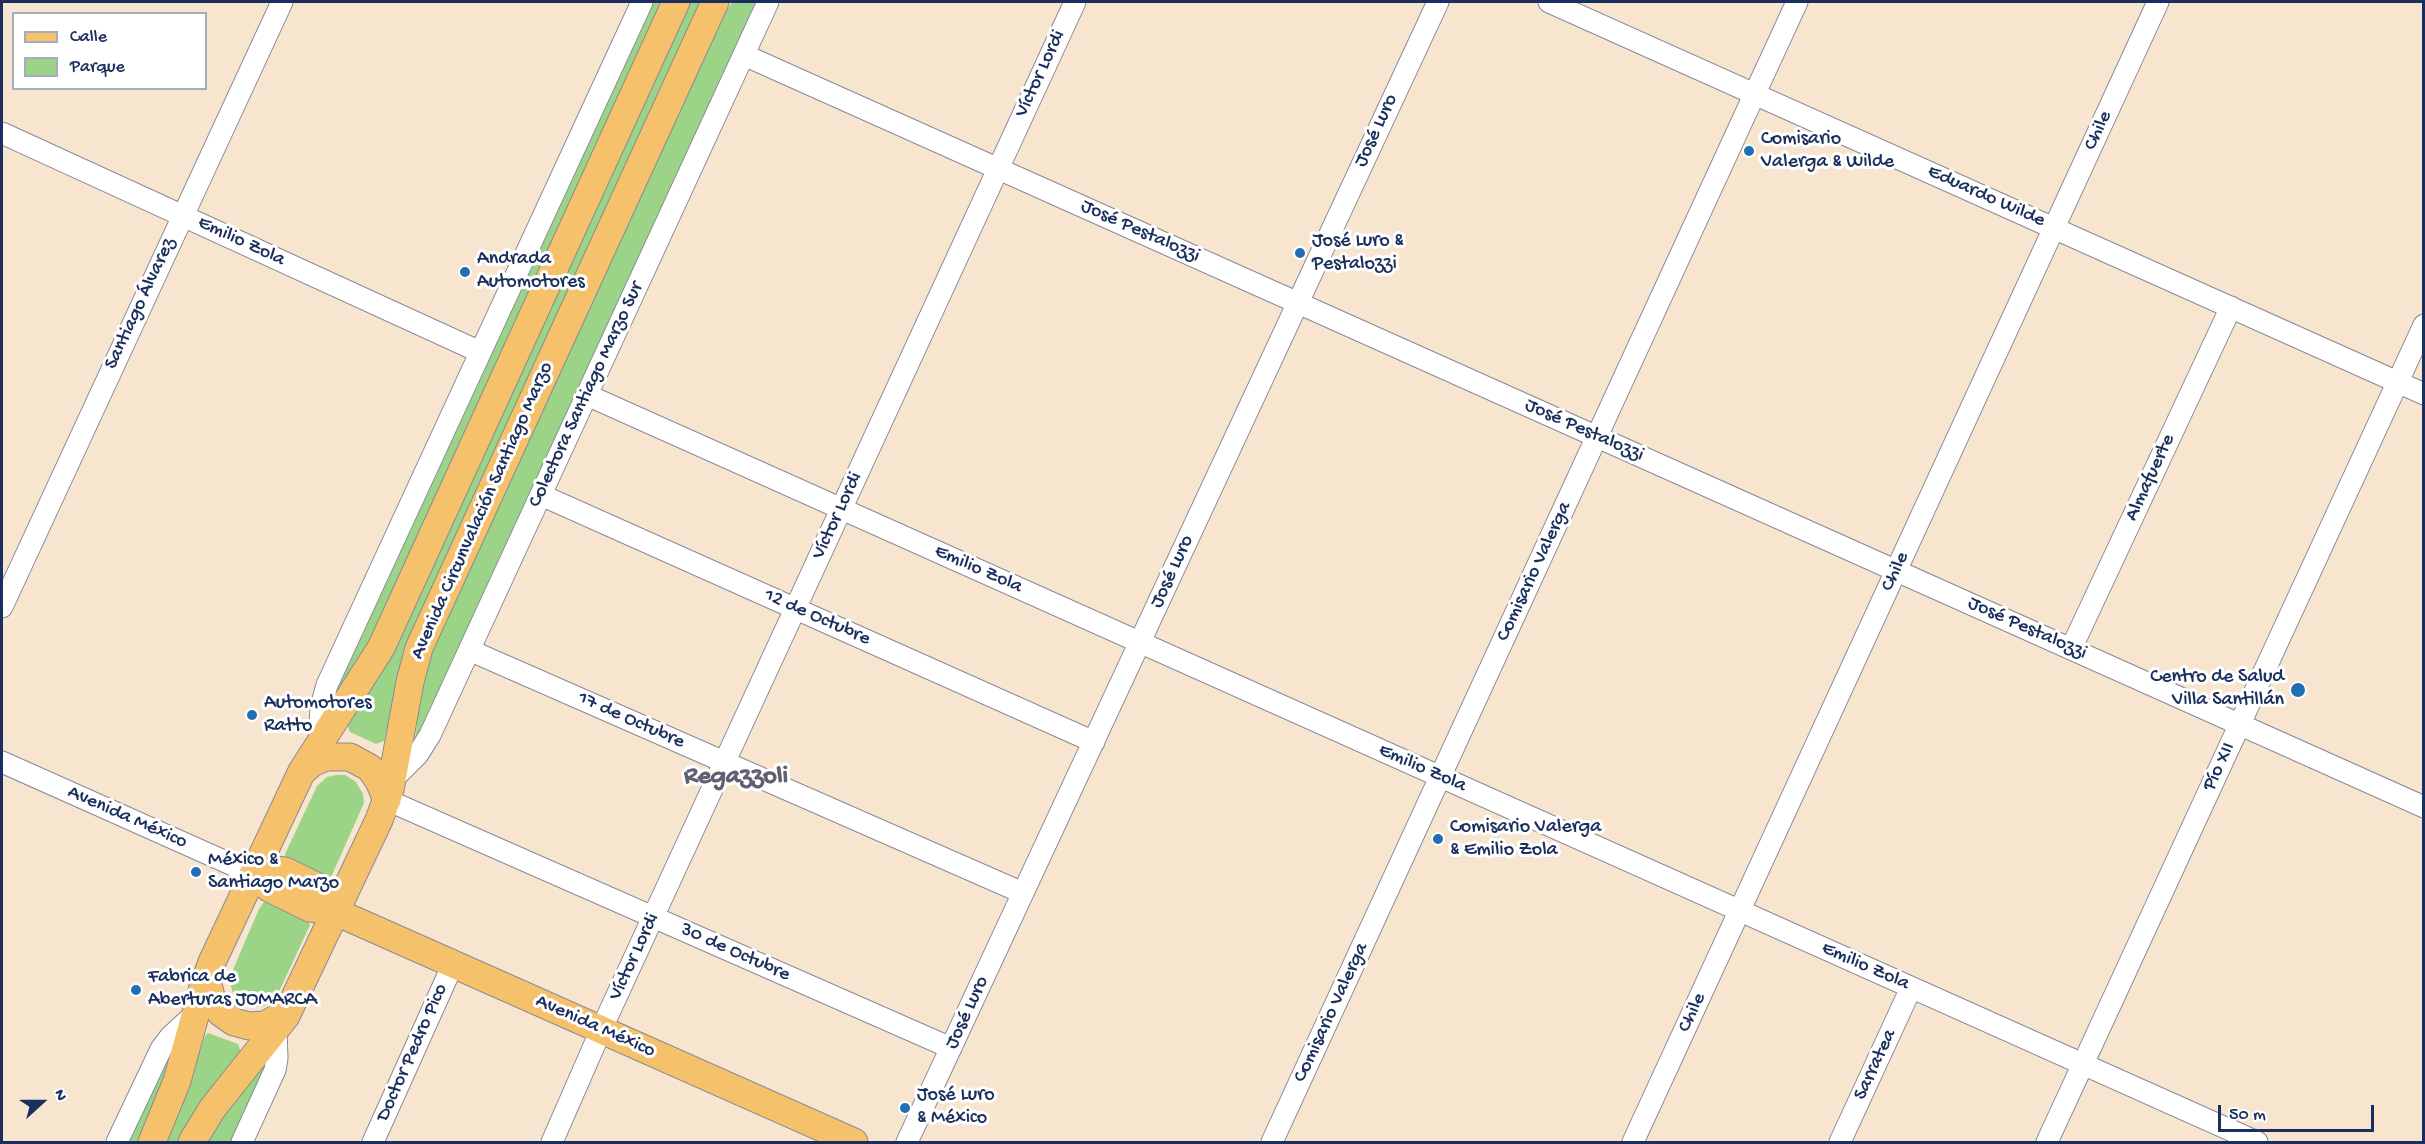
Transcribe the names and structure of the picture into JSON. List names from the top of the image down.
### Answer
{
  "streets": {
    "main road": ["Avenida Circunvalación Santiago Marzo", "Avenida México"],
    "street": [
      "Víctor Lordi",
      "José Luro",
      "Chile",
      "Eduardo Wilde",
      "José Pestalozzi",
      "Emilio Zola",
      "Santiago Álvarez",
      "Colectora Santiago Marzo Sur",
      "Almafuerte",
      "Comisario Valerga",
      "12 de Octubre",
      "17 de Octubre",
      "Pío XII",
      "30 de Octubre",
      "Doctor Pedro Pico",
      "Sarratea"
    ]
  },
  "crossings": [
    ["Víctor Lordi", "José Pestalozzi"],
    ["Víctor Lordi", "Emilio Zola"],
    ["Víctor Lordi", "12 de Octubre"],
    ["Víctor Lordi", "17 de Octubre"],
    ["Víctor Lordi", "Avenida México"],
    ["Víctor Lordi", "30 de Octubre"],
    ["José Luro", "José Pestalozzi"],
    ["José Luro", "Emilio Zola"],
    ["José Luro", "12 de Octubre"],
    ["José Luro", "17 de Octubre"],
    ["José Luro", "30 de Octubre"],
    ["Chile", "Eduardo Wilde"],
    ["Chile", "José Pestalozzi"],
    ["Chile", "Emilio Zola"],
    ["Eduardo Wilde", "Almafuerte"],
    ["Eduardo Wilde", "Comisario Valerga"],
    ["Eduardo Wilde", "Pío XII"],
    ["José Pestalozzi", "Colectora Santiago Marzo Sur"],
    ["José Pestalozzi", "Almafuerte"],
    ["José Pestalozzi", "Comisario Valerga"],
    ["José Pestalozzi", "Pío XII"],
    ["Emilio Zola", "Santiago Álvarez"],
    ["Emilio Zola", "Colectora Santiago Marzo Sur"],
    ["Emilio Zola", "Comisario Valerga"],
    ["Emilio Zola", "Pío XII"],
    ["Emilio Zola", "Sarratea"],
    ["Colectora Santiago Marzo Sur", "Avenida Circunvalación Santiago Marzo"],
    ["Colectora Santiago Marzo Sur", "12 de Octubre"],
    ["Colectora Santiago Marzo Sur", "17 de Octubre"],
    ["Colectora Santiago Marzo Sur", "30 de Octubre"],
    ["Avenida Circunvalación Santiago Marzo", "Avenida México"],
    ["Avenida Circunvalación Santiago Marzo", "30 de Octubre"],
    ["Avenida México", "Doctor Pedro Pico"]
  ],
  "districts": ["Regazzoli"],
  "places": [
    "Comisario Valerga & Wilde",
    "José Luro & Pestalozzi",
    "Andrada Automotores",
    "Centro de Salud Villa Santillán",
    "Automotores Ratto",
    "Comisario Valerga & Emilio Zola",
    "México & Santiago Marzo",
    "Fabrica de Aberturas JOMARCA",
    "José Luro & México"
  ],
  "legend": ["Calle", "Parque"],
  "scale_bar": "50 m",
  "north": "right"
}
